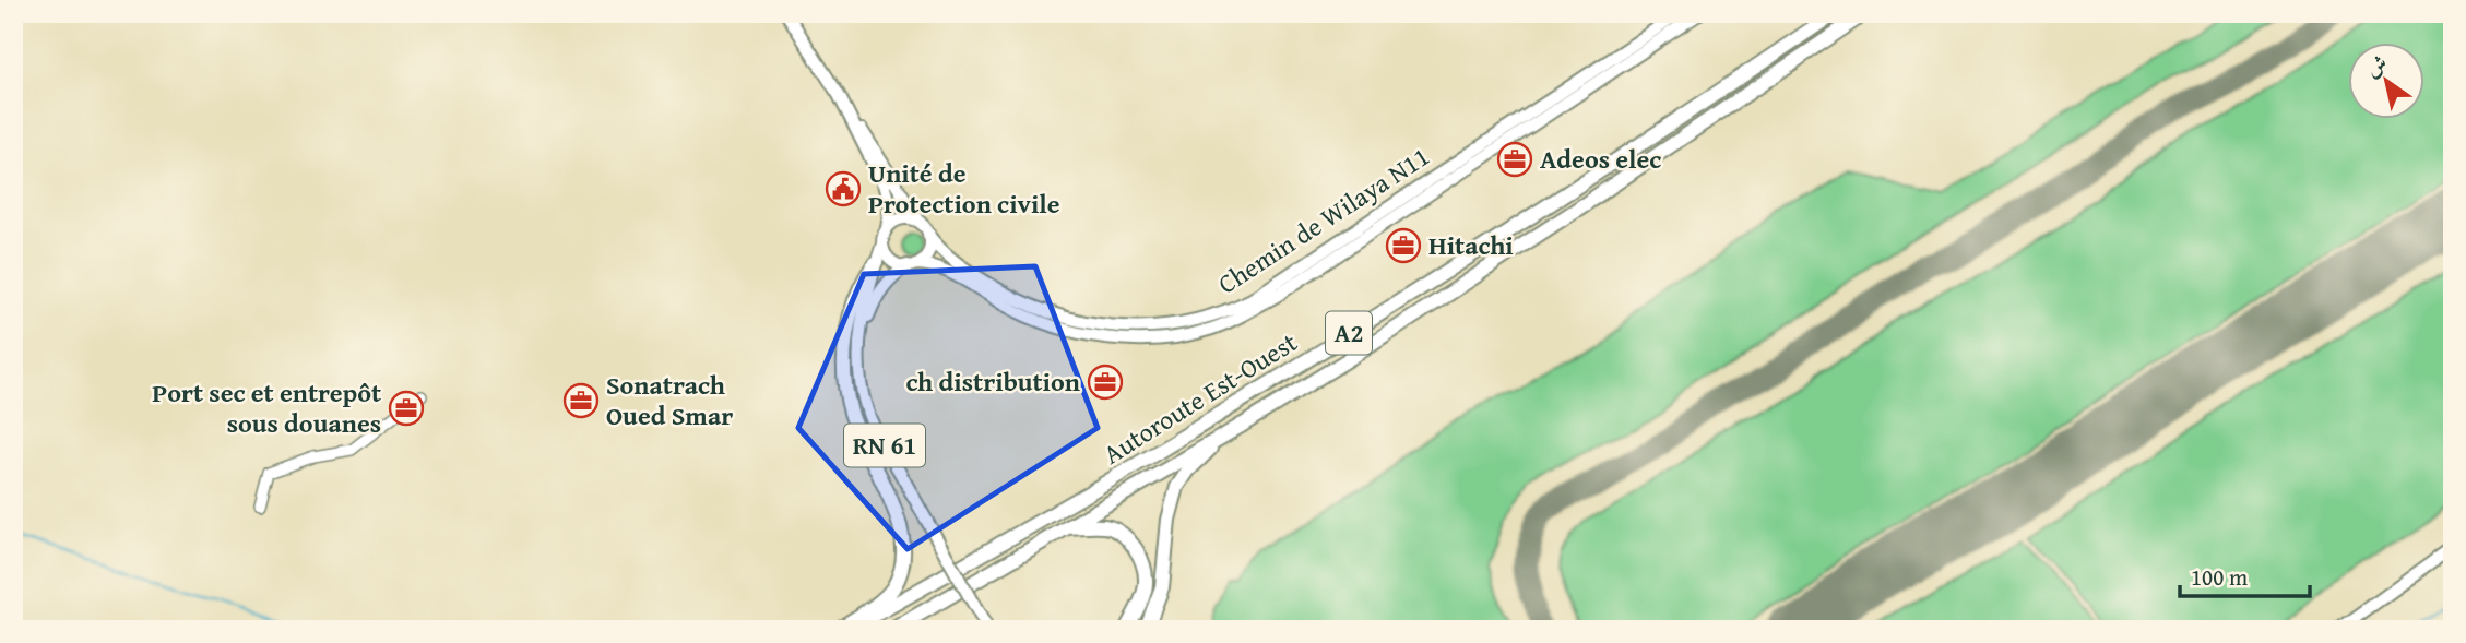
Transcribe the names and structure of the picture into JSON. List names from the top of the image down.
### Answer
{
  "streets": {
    "highway": ["A2", "Autoroute Est-Ouest"],
    "main road": ["Chemin de Wilaya N11", "RN 61"]
  },
  "crossings": [
    ["Chemin de Wilaya N11", "RN 61"]
  ],
  "places": {
    "office": [
      "Adeos elec",
      "Hitachi",
      "ch distribution",
      "Sonatrach Oued Smar",
      "Port sec et entrepôt sous douanes"
    ],
    "public building": ["Unité de Protection civile"]
  },
  "scale_bar": "100 m",
  "north": "top left"
}
